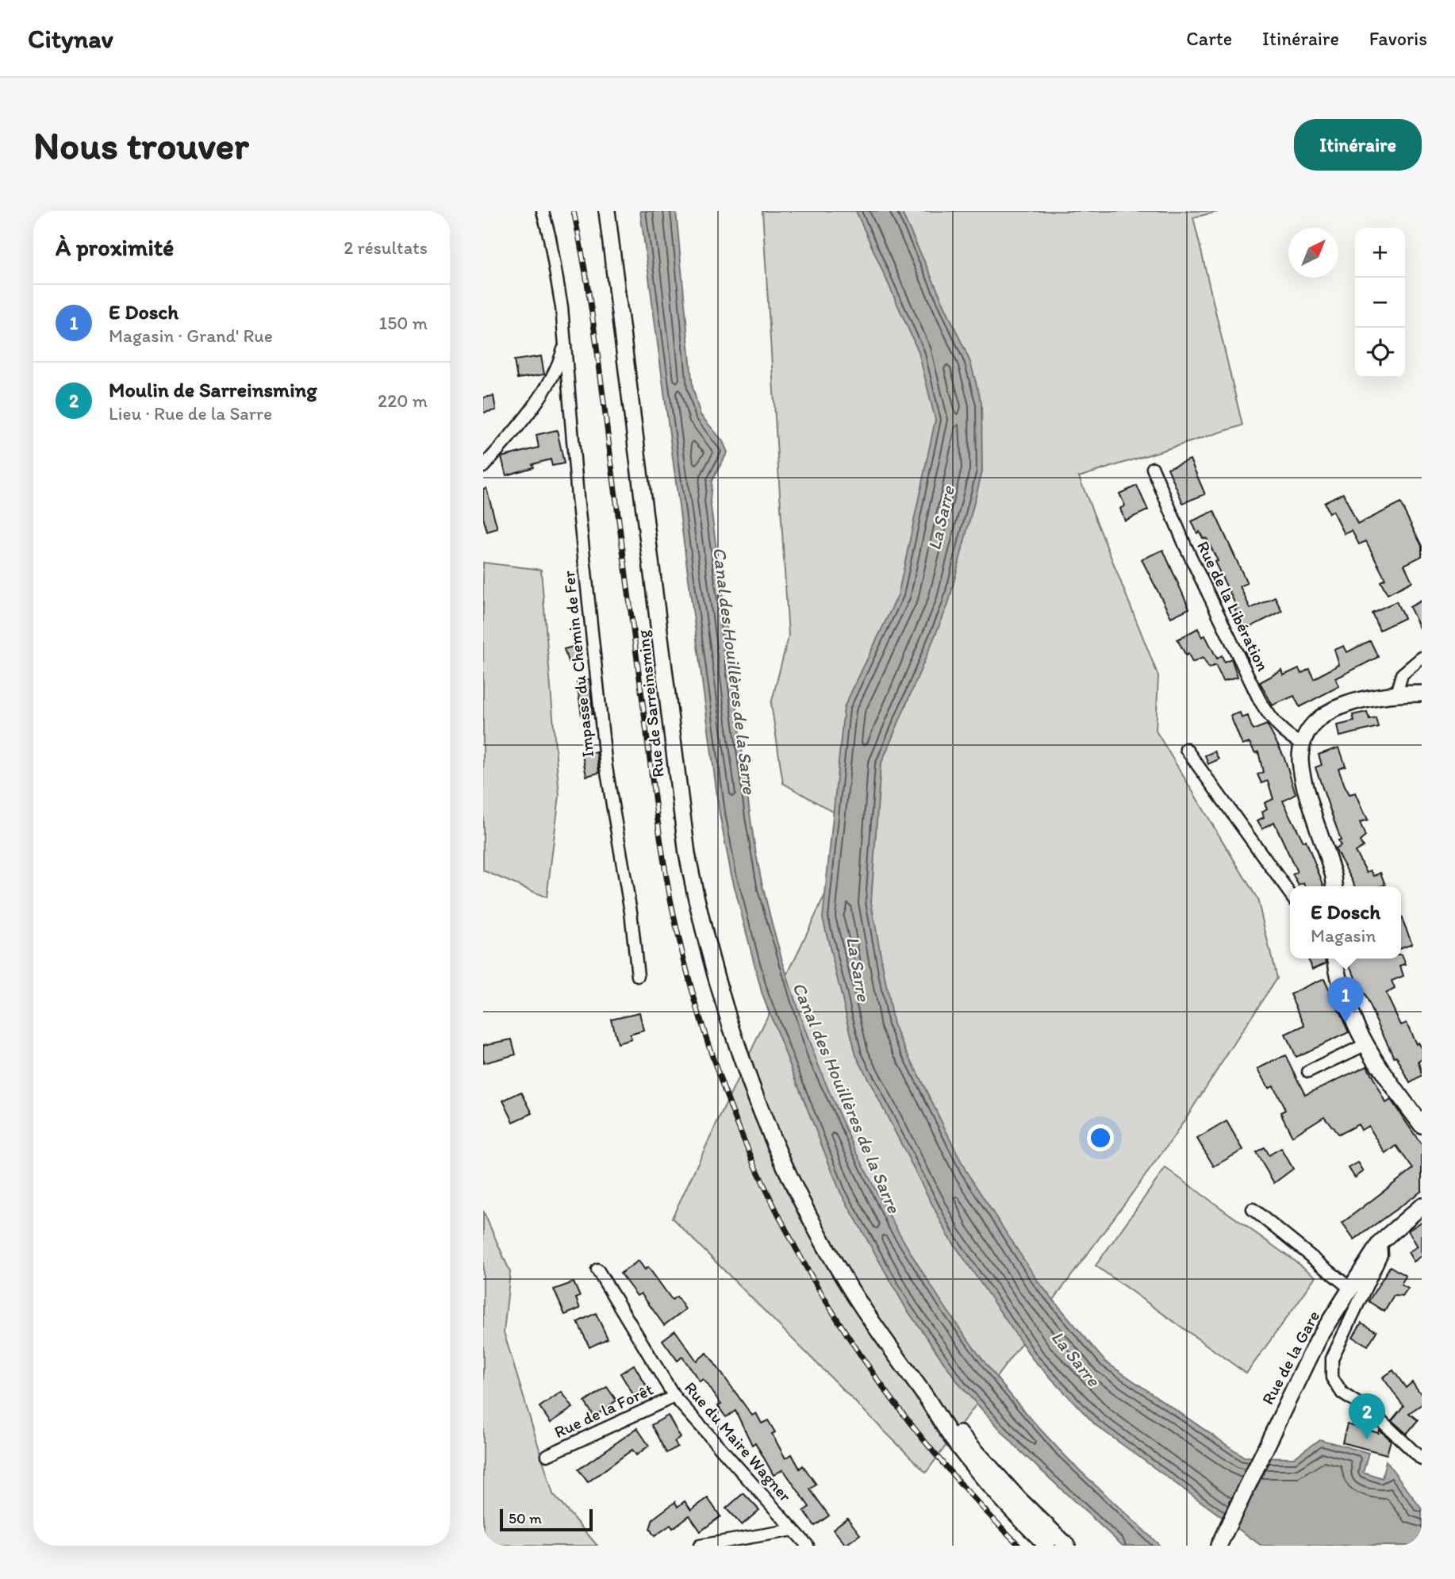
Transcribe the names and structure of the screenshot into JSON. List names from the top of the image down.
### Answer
{
  "streets": {
    "street": [
      "Rue de la Libération",
      "Impasse du Chemin de Fer",
      "Rue de Sarreinsming",
      "Rue de la Gare",
      "Rue de la Forêt",
      "Rue du Maire Wagner"
    ]
  },
  "crossings": [
    ["Rue de la Forêt", "Rue du Maire Wagner"]
  ],
  "water": ["La Sarre", "Canal des Houillères de la Sarre"],
  "scale_bar": "50 m",
  "north": "top right",
  "page": {
    "header": "Citynav",
    "nav": ["Carte", "Itinéraire", "Favoris"],
    "buttons": "Itinéraire",
    "title": "Nous trouver",
    "heading": ["À proximité", "2 résultats"],
    "map_buttons": ["+", "−"],
    "list": [
      {
        "mark": "1",
        "name": "E Dosch",
        "note": "Magasin · Grand' Rue",
        "value": "150 m"
      },
      {
        "mark": "2",
        "name": "Moulin de Sarreinsming",
        "note": "Lieu · Rue de la Sarre",
        "value": "220 m"
      }
    ],
    "popup": ["E Dosch", "Magasin"],
    "pins": ["1", "2"],
    "scale": "50 m"
  }
}
